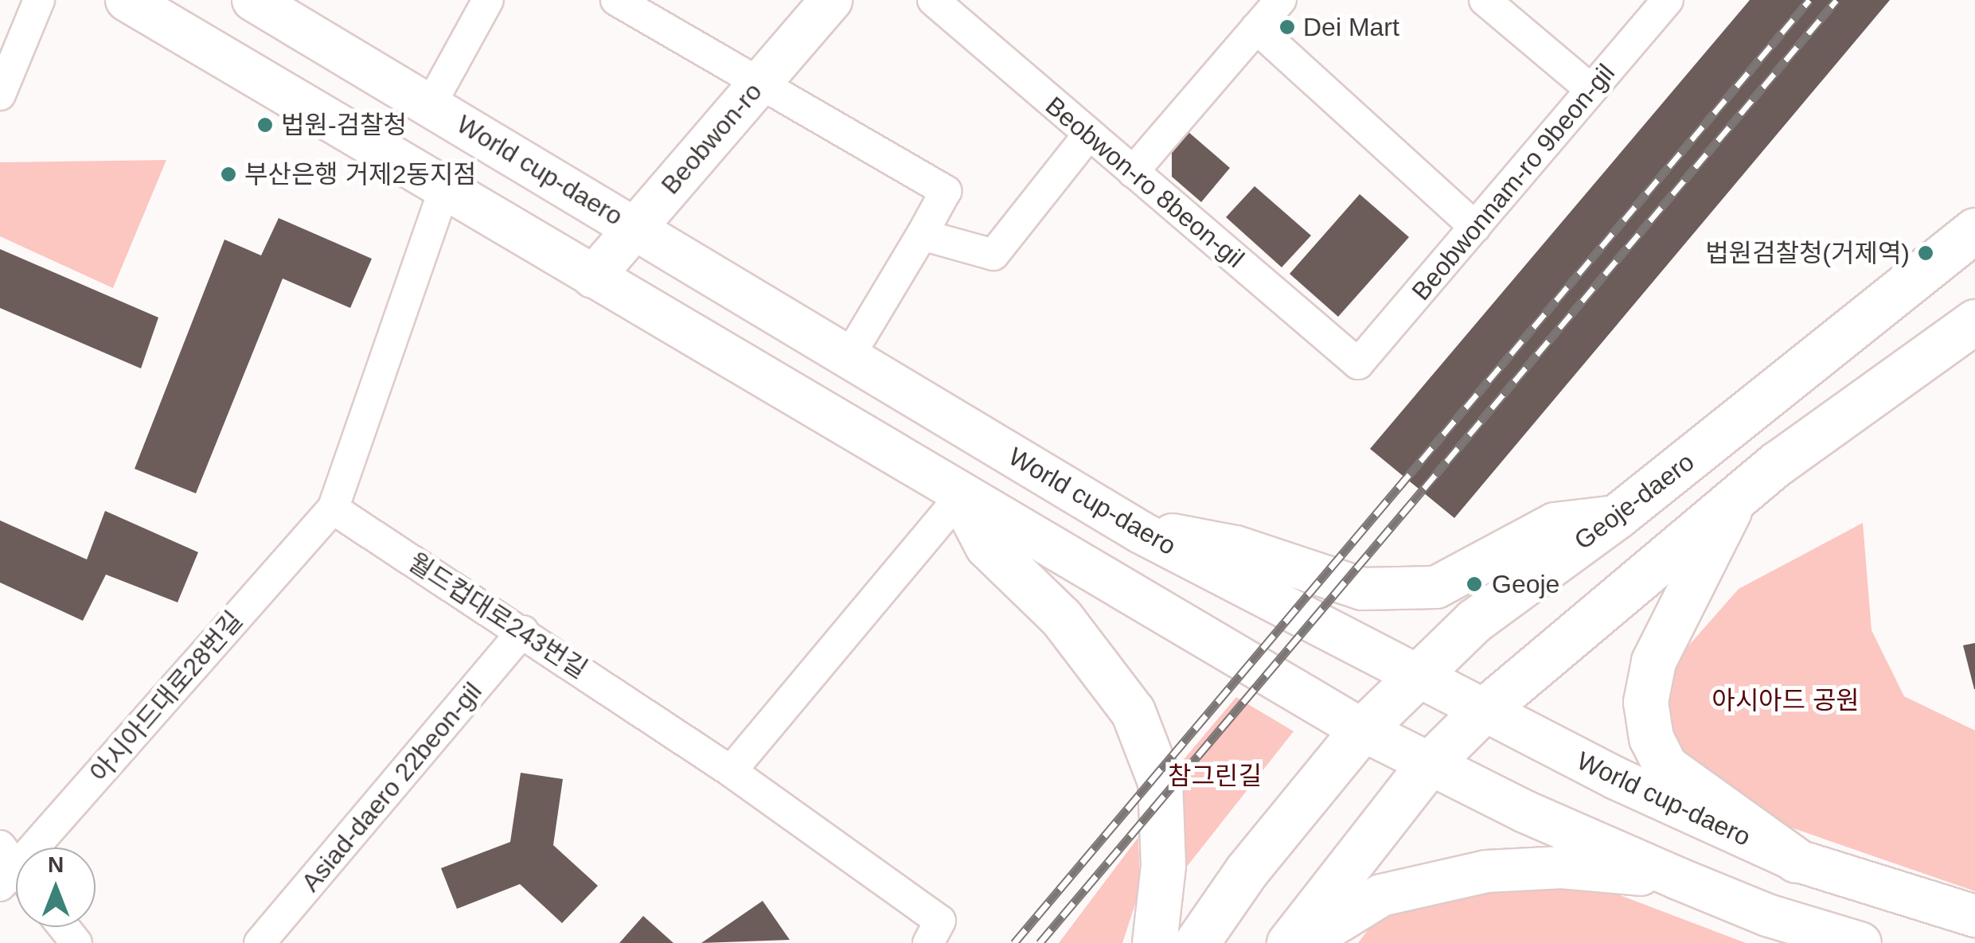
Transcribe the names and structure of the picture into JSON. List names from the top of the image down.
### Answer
{
  "streets": {
    "main road": ["Beobwon-ro", "World cup-daero", "Geoje-daero"],
    "street": [
      "Beobwon-ro 8beon-gil",
      "Beobwonnam-ro 9beon-gil",
      "월드컵대로243번길",
      "아시아드대로28번길",
      "Asiad-daero 22beon-gil"
    ]
  },
  "crossings": [
    ["Beobwon-ro", "World cup-daero"],
    ["World cup-daero", "Geoje-daero"],
    ["Beobwon-ro 8beon-gil", "Beobwonnam-ro 9beon-gil"],
    ["월드컵대로243번길", "아시아드대로28번길"],
    ["월드컵대로243번길", "Asiad-daero 22beon-gil"]
  ],
  "parks": ["아시아드 공원", "참그린길"],
  "places": [
    "Dei Mart",
    "법원-검찰청",
    "부산은행 거제2동지점",
    "법원검찰청(거제역)",
    "Geoje"
  ],
  "north": "top"
}
